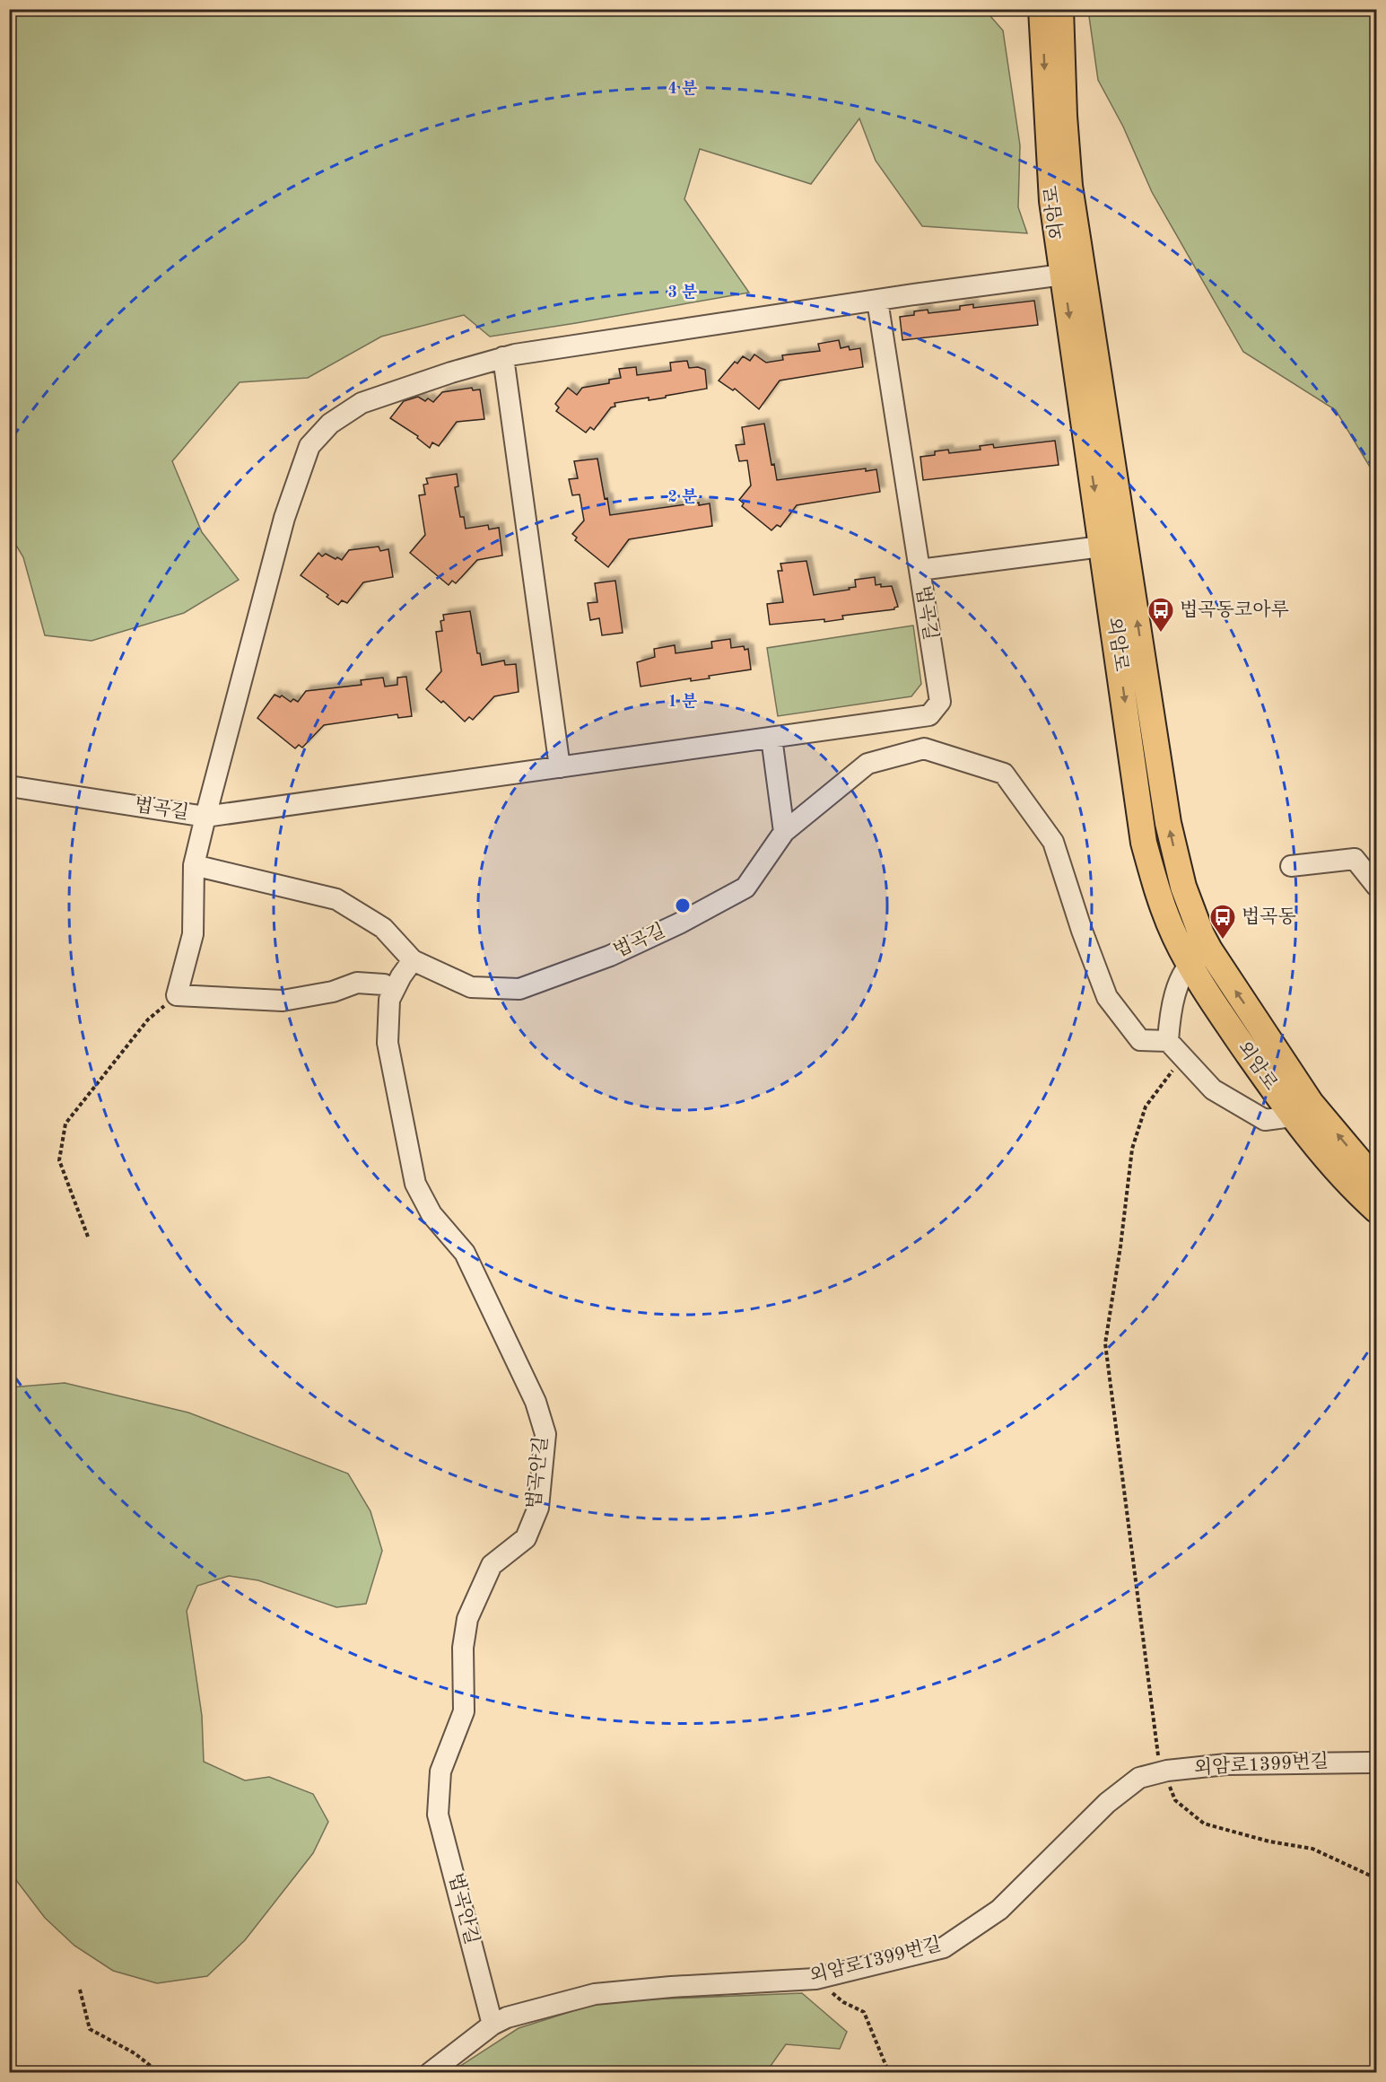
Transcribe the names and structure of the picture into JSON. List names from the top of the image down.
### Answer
{
  "streets": {
    "main road": ["외암로"],
    "street": ["법곡길", "법곡안길", "외암로1399번길"]
  },
  "crossings": [
    ["외암로", "법곡길"],
    ["법곡길", "법곡안길"],
    ["법곡안길", "외암로1399번길"]
  ],
  "places": {
    "bus stop": ["법곡동코아루", "법곡동"]
  },
  "rings": [
    "4 분",
    "3 분",
    "2 분",
    "1 분"
  ]
}
